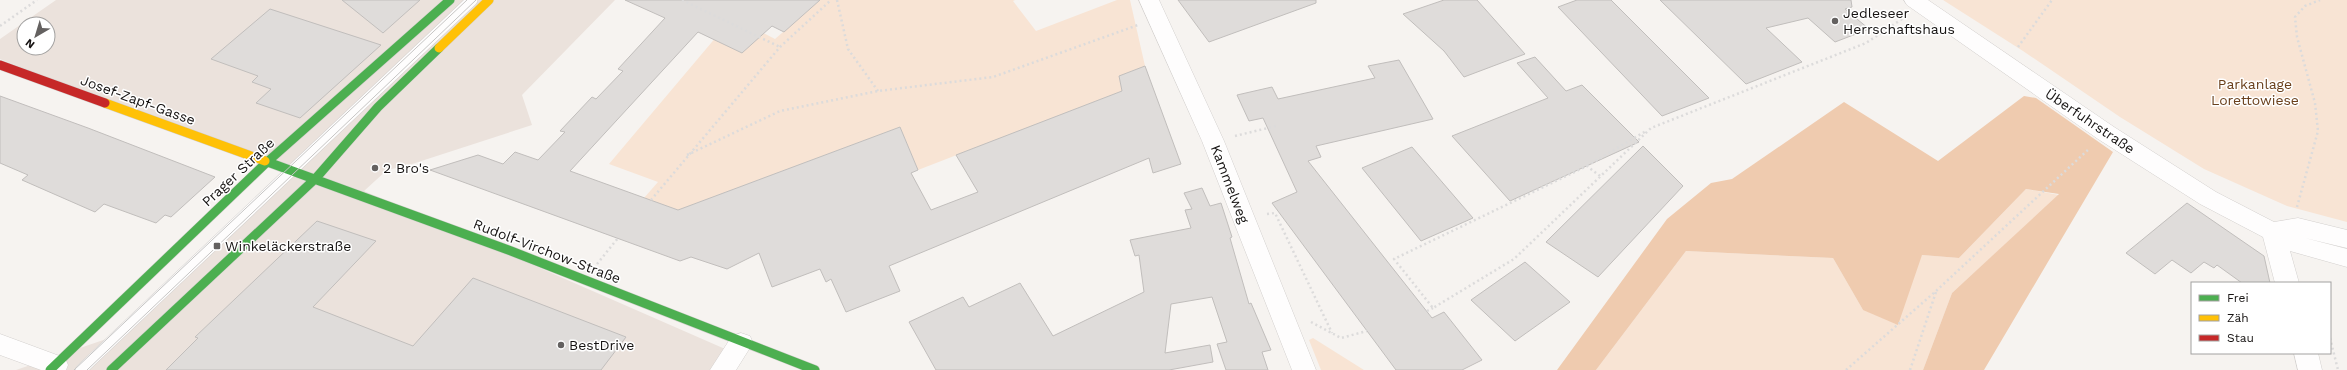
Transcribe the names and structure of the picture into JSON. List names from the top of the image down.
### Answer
{
  "streets": {
    "main road": ["Josef-Zapf-Gasse", "Prager Straße", "Rudolf-Virchow-Straße"],
    "street": ["Überfuhrstraße", "Kammelweg"]
  },
  "crossings": [
    ["Josef-Zapf-Gasse", "Prager Straße"],
    ["Josef-Zapf-Gasse", "Rudolf-Virchow-Straße"],
    ["Prager Straße", "Rudolf-Virchow-Straße"]
  ],
  "parks": ["Parkanlage Lorettowiese"],
  "places": {
    "other": ["Jedleseer Herrschaftshaus", "2 Bro's", "BestDrive"],
    "transit": ["Winkeläckerstraße"]
  },
  "legend": ["Frei", "Zäh", "Stau"],
  "north": "bottom left"
}
